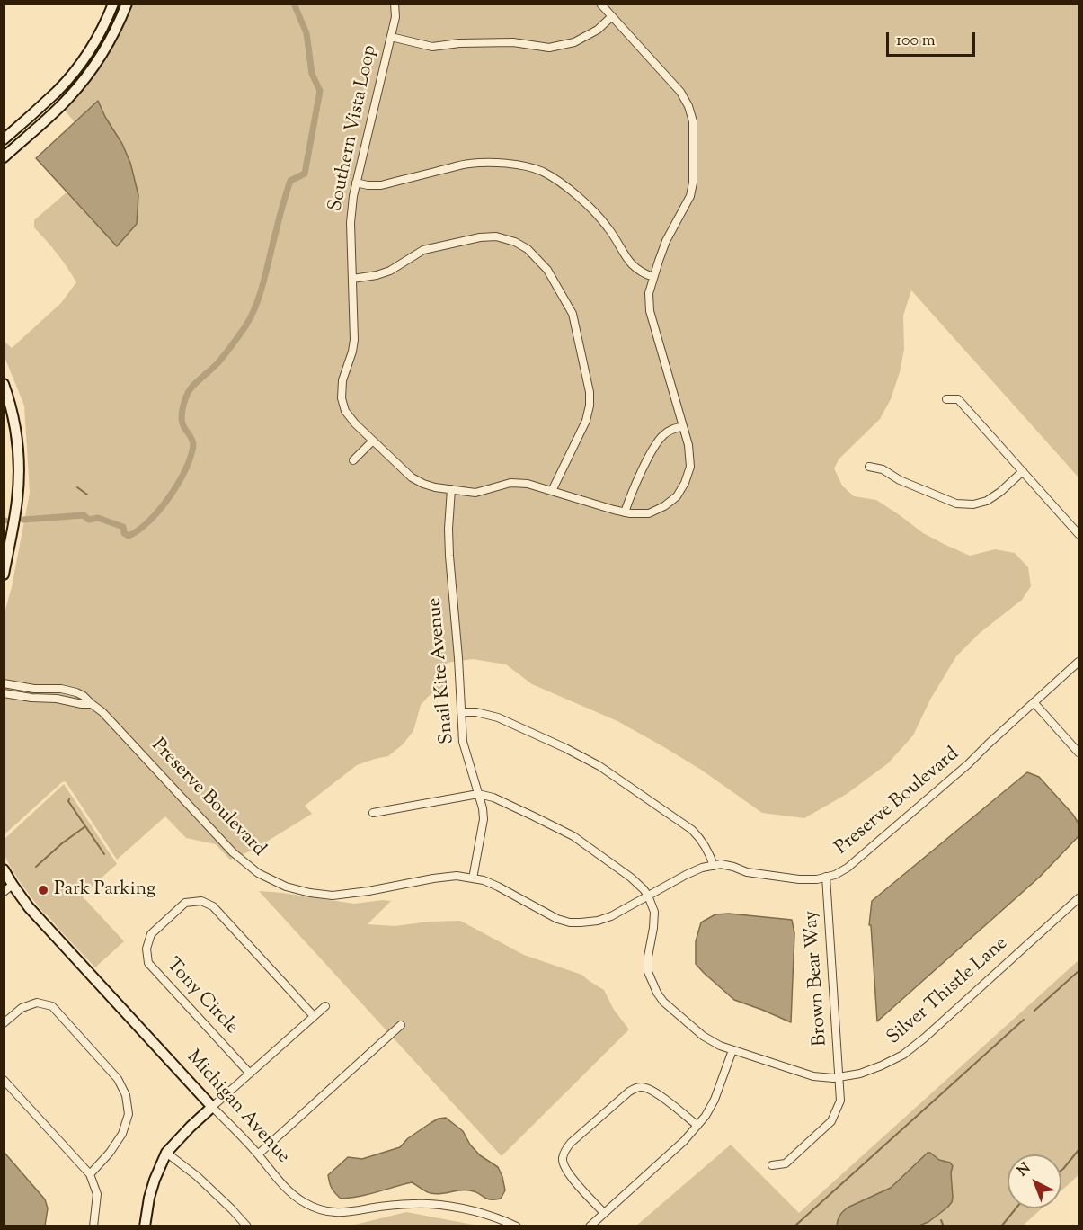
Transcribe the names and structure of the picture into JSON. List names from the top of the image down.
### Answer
{
  "streets": {
    "street": [
      "Southern Vista Loop",
      "Snail Kite Avenue",
      "Preserve Boulevard",
      "Brown Bear Way",
      "Silver Thistle Lane",
      "Tony Circle",
      "Michigan Avenue"
    ]
  },
  "crossings": [
    ["Southern Vista Loop", "Snail Kite Avenue"],
    ["Snail Kite Avenue", "Preserve Boulevard"],
    ["Preserve Boulevard", "Brown Bear Way"],
    ["Preserve Boulevard", "Silver Thistle Lane"],
    ["Brown Bear Way", "Silver Thistle Lane"]
  ],
  "places": ["Park Parking"],
  "scale_bar": "100 m",
  "north": "top left"
}
